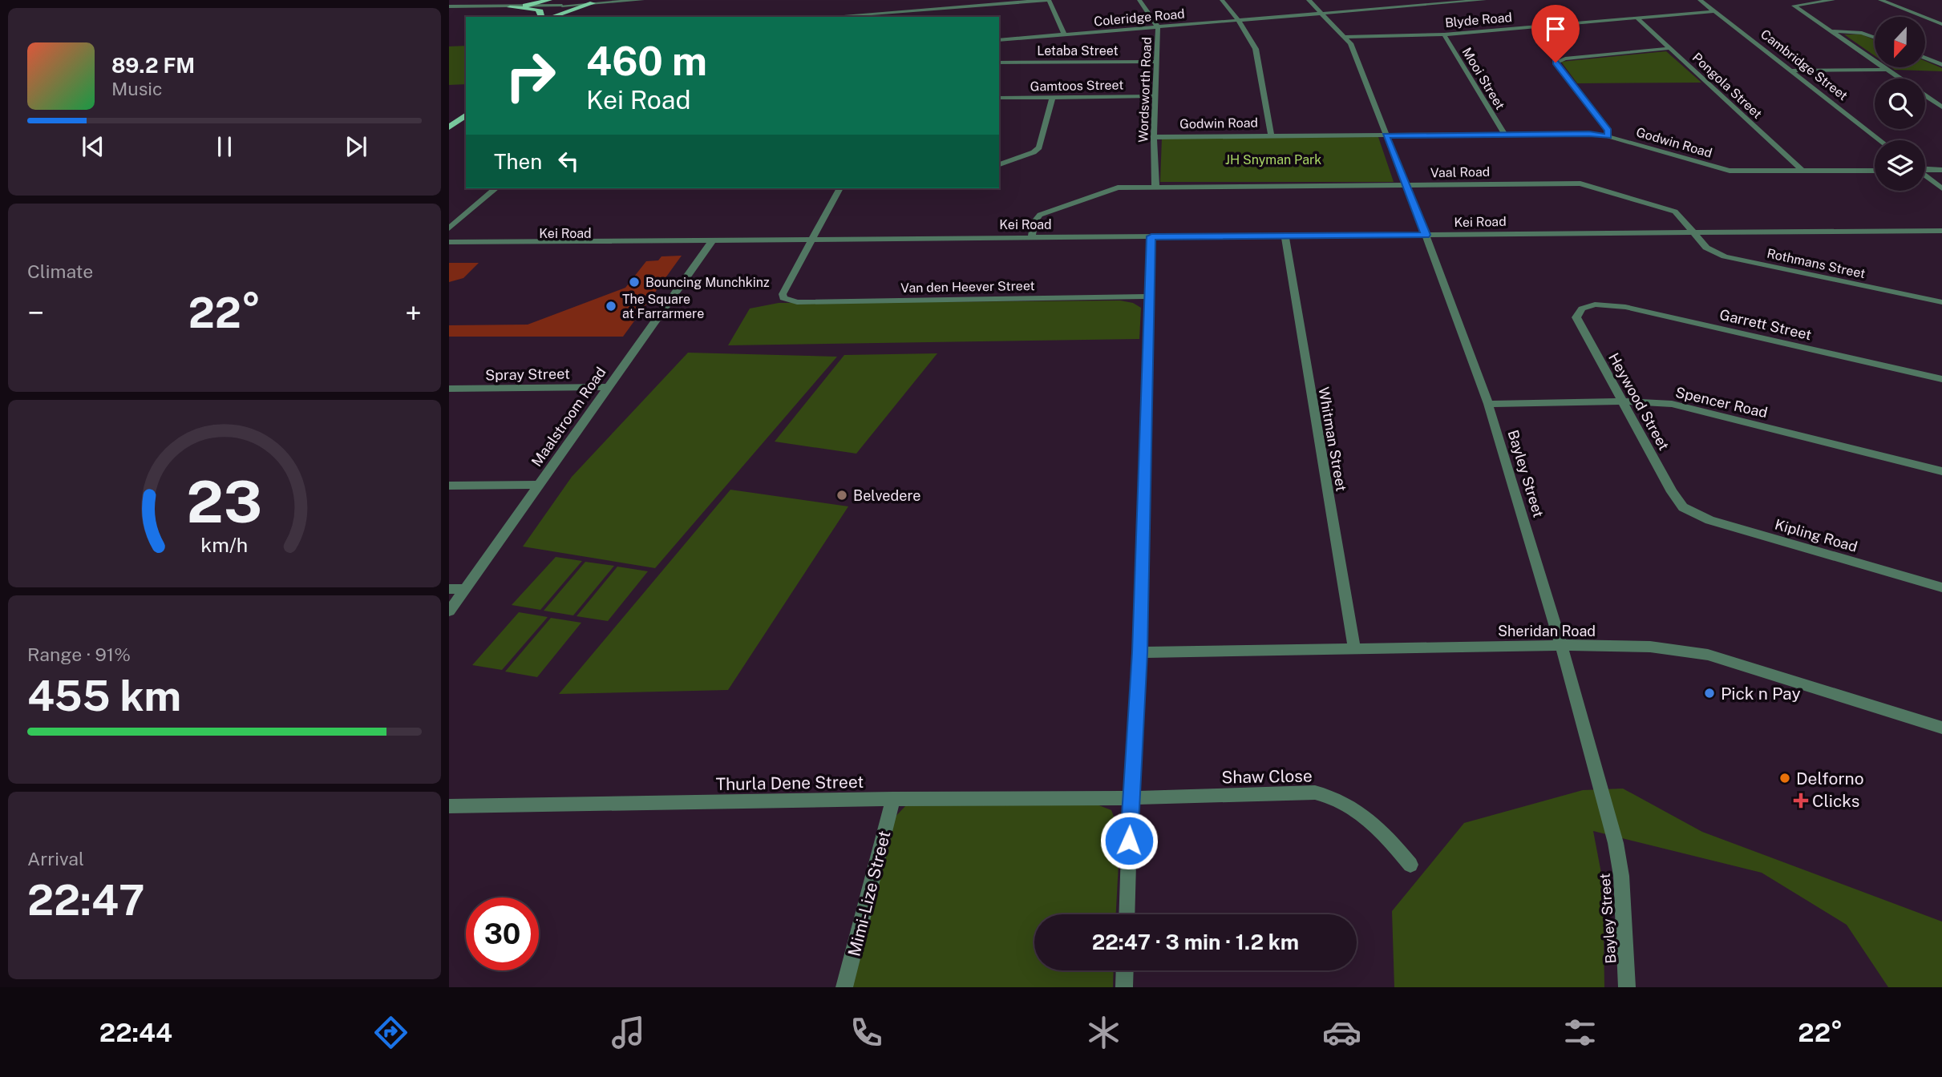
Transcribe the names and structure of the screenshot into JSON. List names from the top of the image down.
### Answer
{
  "streets": {
    "street": [
      "Coleridge Road",
      "Blyde Road",
      "Letaba Street",
      "Cambridge Street",
      "Mooi Street",
      "Gamtoos Street",
      "Pongola Street",
      "Wordsworth Road",
      "Godwin Road",
      "Vaal Road",
      "Kei Road",
      "Rothmans Street",
      "Van den Heever Street",
      "Garrett Street",
      "Spray Street",
      "Heywood Street",
      "Spencer Road",
      "Maalstroom Road",
      "Whitman Street",
      "Bayley Street",
      "Kipling Road",
      "Sheridan Road",
      "Shaw Close",
      "Thurla Dene Street",
      "Mimi-Lize Street"
    ]
  },
  "crossings": [
    ["Coleridge Road", "Wordsworth Road"],
    ["Coleridge Road", "Bayley Street"],
    ["Blyde Road", "Cambridge Street"],
    ["Blyde Road", "Mooi Street"],
    ["Blyde Road", "Pongola Street"],
    ["Blyde Road", "Bayley Street"],
    ["Letaba Street", "Wordsworth Road"],
    ["Mooi Street", "Godwin Road"],
    ["Gamtoos Street", "Wordsworth Road"],
    ["Pongola Street", "Godwin Road"],
    ["Wordsworth Road", "Godwin Road"],
    ["Wordsworth Road", "Vaal Road"],
    ["Godwin Road", "Bayley Street"],
    ["Vaal Road", "Kei Road"],
    ["Vaal Road", "Rothmans Street"],
    ["Vaal Road", "Bayley Street"],
    ["Kei Road", "Rothmans Street"],
    ["Kei Road", "Van den Heever Street"],
    ["Kei Road", "Maalstroom Road"],
    ["Kei Road", "Whitman Street"],
    ["Kei Road", "Bayley Street"],
    ["Garrett Street", "Heywood Street"],
    ["Spray Street", "Maalstroom Road"],
    ["Heywood Street", "Spencer Road"],
    ["Heywood Street", "Kipling Road"],
    ["Spencer Road", "Bayley Street"],
    ["Whitman Street", "Sheridan Road"],
    ["Bayley Street", "Sheridan Road"],
    ["Shaw Close", "Thurla Dene Street"],
    ["Thurla Dene Street", "Mimi-Lize Street"]
  ],
  "parks": ["JH Snyman Park"],
  "places": {
    "other": [
      "Bouncing Munchkinz",
      "The Square at Farrarmere",
      "Belvedere",
      "Pick n Pay",
      "Delforno"
    ],
    "health": ["Clicks"]
  },
  "north": "bottom",
  "page": {
    "turn": ["460 m", "Kei Road"],
    "song": ["89.2 FM", "Music"],
    "then": "Then",
    "tile": [
      "Climate",
      ["Range · 91%", "455 km"],
      ["Arrival", "22:47"]
    ],
    "heat": ["−", "22°", "+"],
    "limit": "30",
    "trip": "22:47 · 3 min · 1.2 km",
    "tabs": ["22:44", "22°"],
    "gauge": ["23", "km/h"]
  }
}
